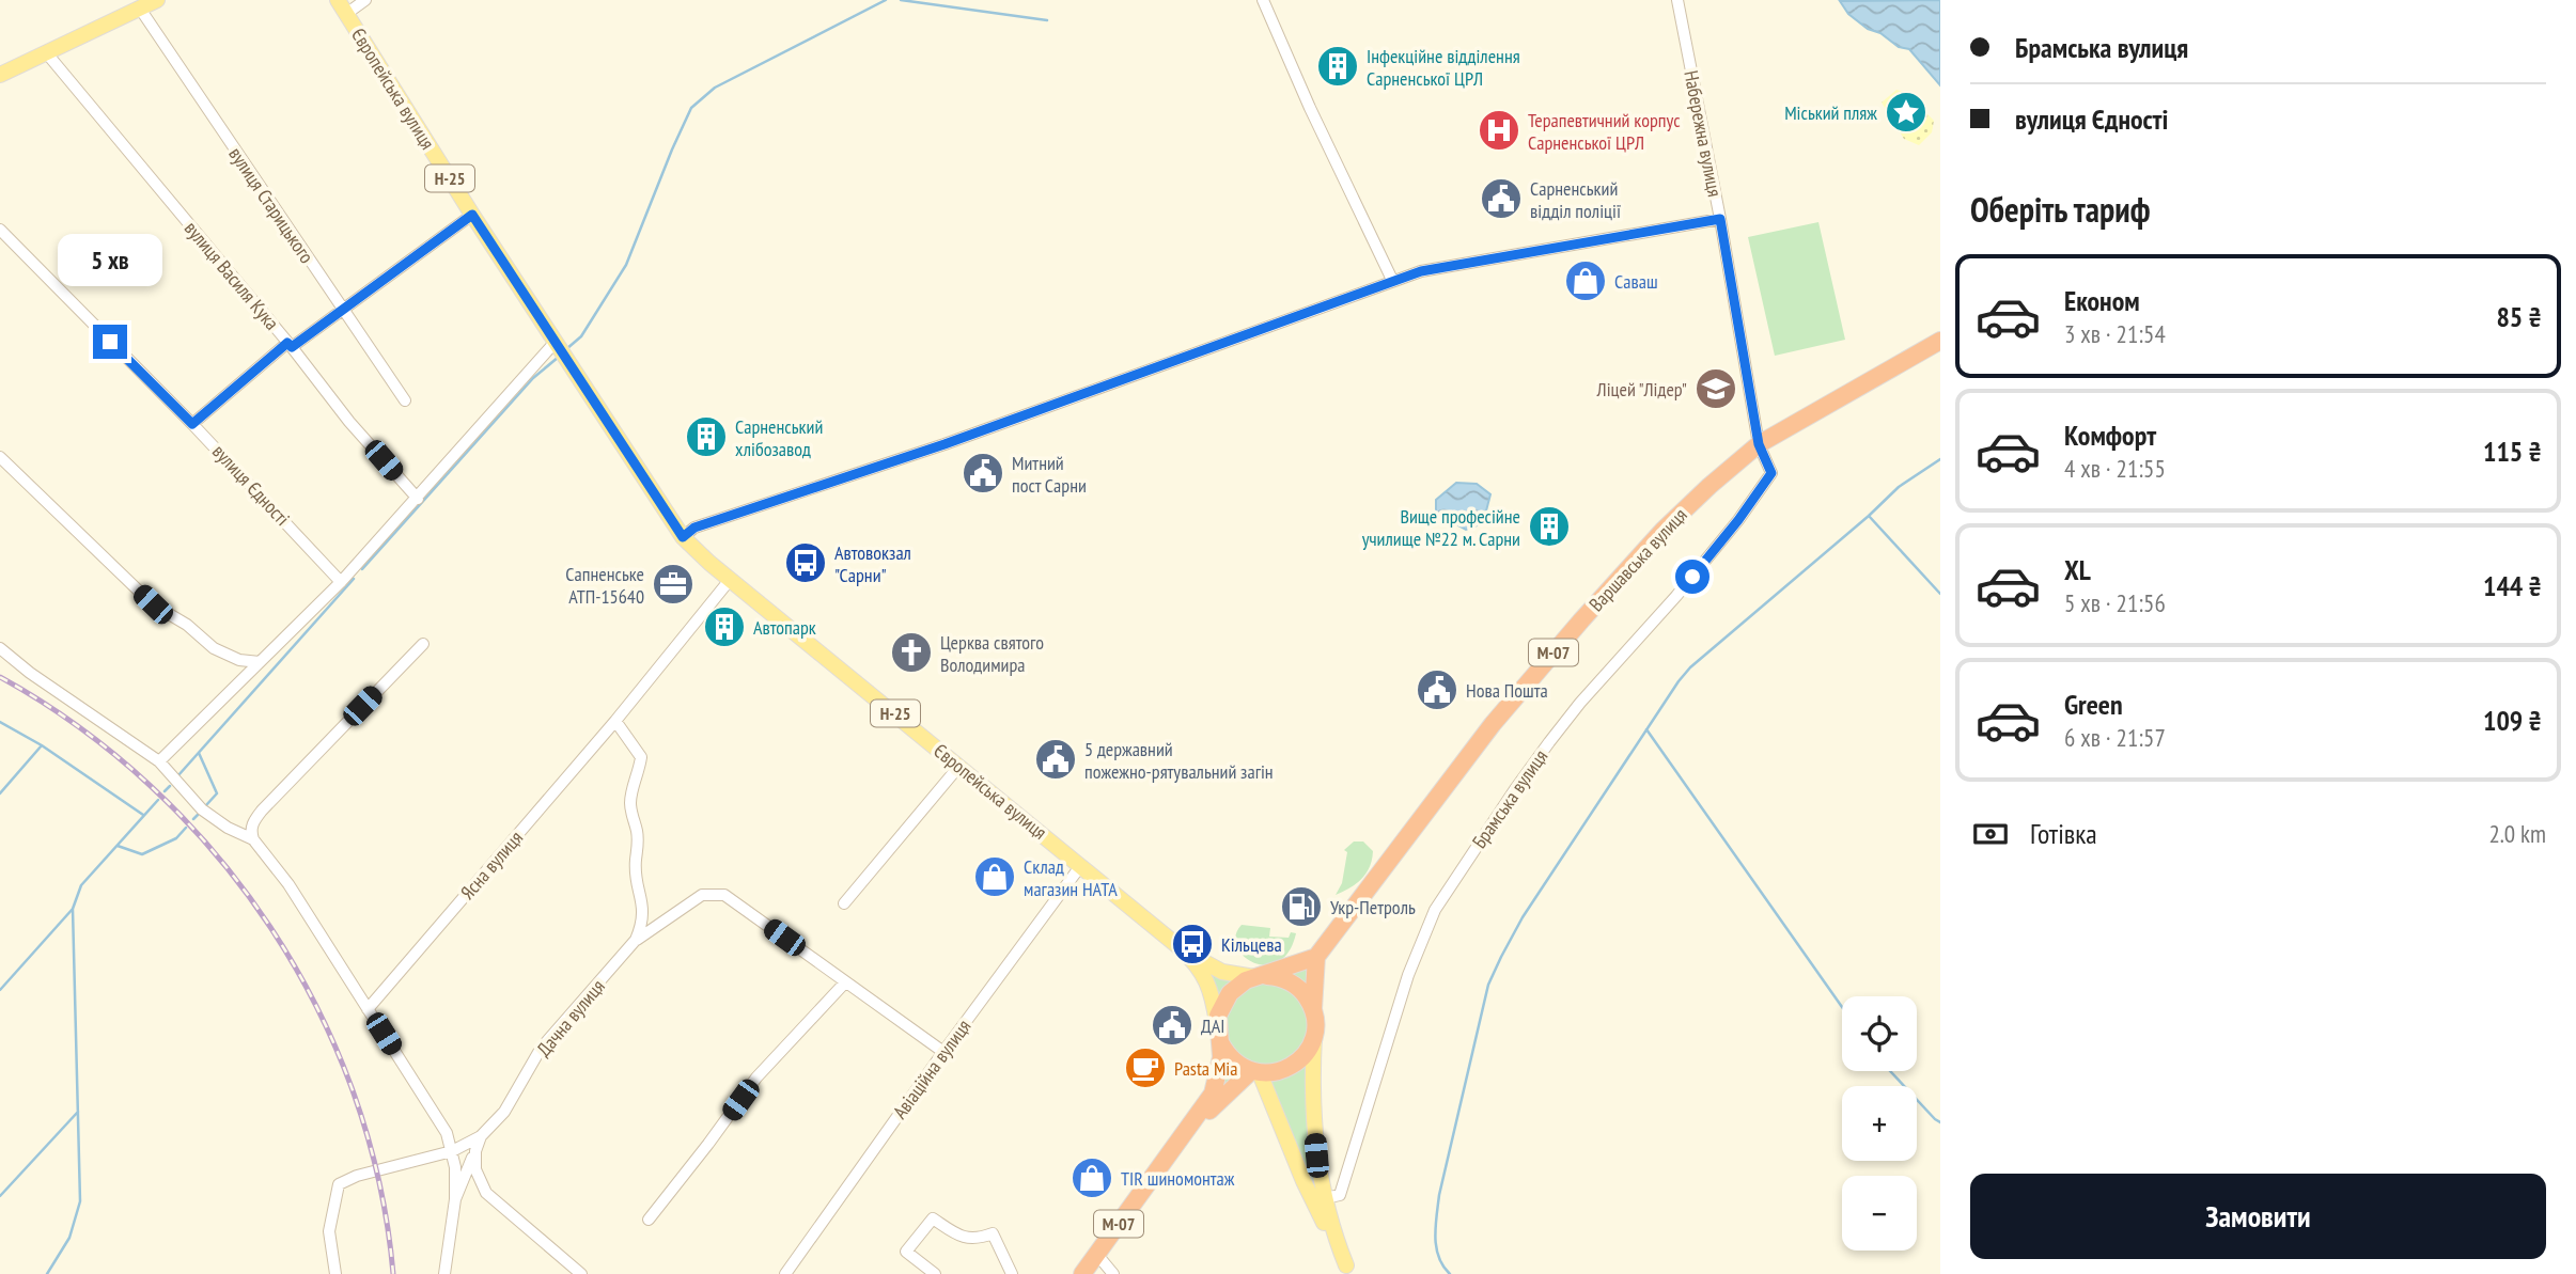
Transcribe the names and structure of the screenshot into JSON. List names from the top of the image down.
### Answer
{
  "streets": {
    "highway": ["Н-25", "Варшавська вулиця", "М-07"],
    "main road": ["Європейська вулиця"],
    "street": [
      "Набережна вулиця",
      "вулиця Старицького",
      "вулиця Василя Кука",
      "вулиця Єдності",
      "Брамська вулиця",
      "Ясна вулиця",
      "Дачна вулиця",
      "Авіаційна вулиця"
    ]
  },
  "crossings": [
    ["Європейська вулиця", "Н-25"],
    ["Європейська вулиця", "М-07"],
    ["Європейська вулиця", "Авіаційна вулиця"],
    ["Набережна вулиця", "Варшавська вулиця"],
    ["Набережна вулиця", "Брамська вулиця"],
    ["Н-25", "М-07"],
    ["Варшавська вулиця", "М-07"],
    ["Варшавська вулиця", "Брамська вулиця"],
    ["Ясна вулиця", "Дачна вулиця"]
  ],
  "places": {
    "building": [
      "Інфекційне відділення Сарненської ЦРЛ",
      "Сарненський хлібозавод",
      "Вище професійне училище №22 м. Сарни",
      "Автопарк"
    ],
    "place": ["Міський пляж"],
    "hospital": ["Терапевтичний корпус Сарненської ЦРЛ"],
    "public building": [
      "Сарненський відділ поліції",
      "Митний пост Сарни",
      "Нова Пошта",
      "5 державний пожежно-рятувальний загін",
      "ДАІ"
    ],
    "shop": ["Саваш", "Склад магазин НАТА", "TIR шиномонтаж"],
    "school or university": ["Ліцей \"Лідер\""],
    "bus stop": ["Автовокзал \"Сарни\"", "Кільцева"],
    "office": ["Сапненське АТП-15640"],
    "church": ["Церква святого Володимира"],
    "fuel station": ["Укр-Петроль"],
    "cafe": ["Pasta Mia"]
  },
  "page": {
    "banner": ["Брамська вулиця", "вулиця Єдності"],
    "heading": "Оберіть тариф",
    "bubble": "5 хв",
    "list": [
      {
        "name": "Економ",
        "note": "3 хв · 21:54",
        "value": "85 ₴"
      },
      {
        "name": "Комфорт",
        "note": "4 хв · 21:55",
        "value": "115 ₴"
      },
      {
        "name": "XL",
        "note": "5 хв · 21:56",
        "value": "144 ₴"
      },
      {
        "name": "Green",
        "note": "6 хв · 21:57",
        "value": "109 ₴"
      }
    ],
    "pay": ["Готівка", "2.0 km"],
    "map_buttons": ["+", "−"],
    "buttons": "Замовити"
  }
}
